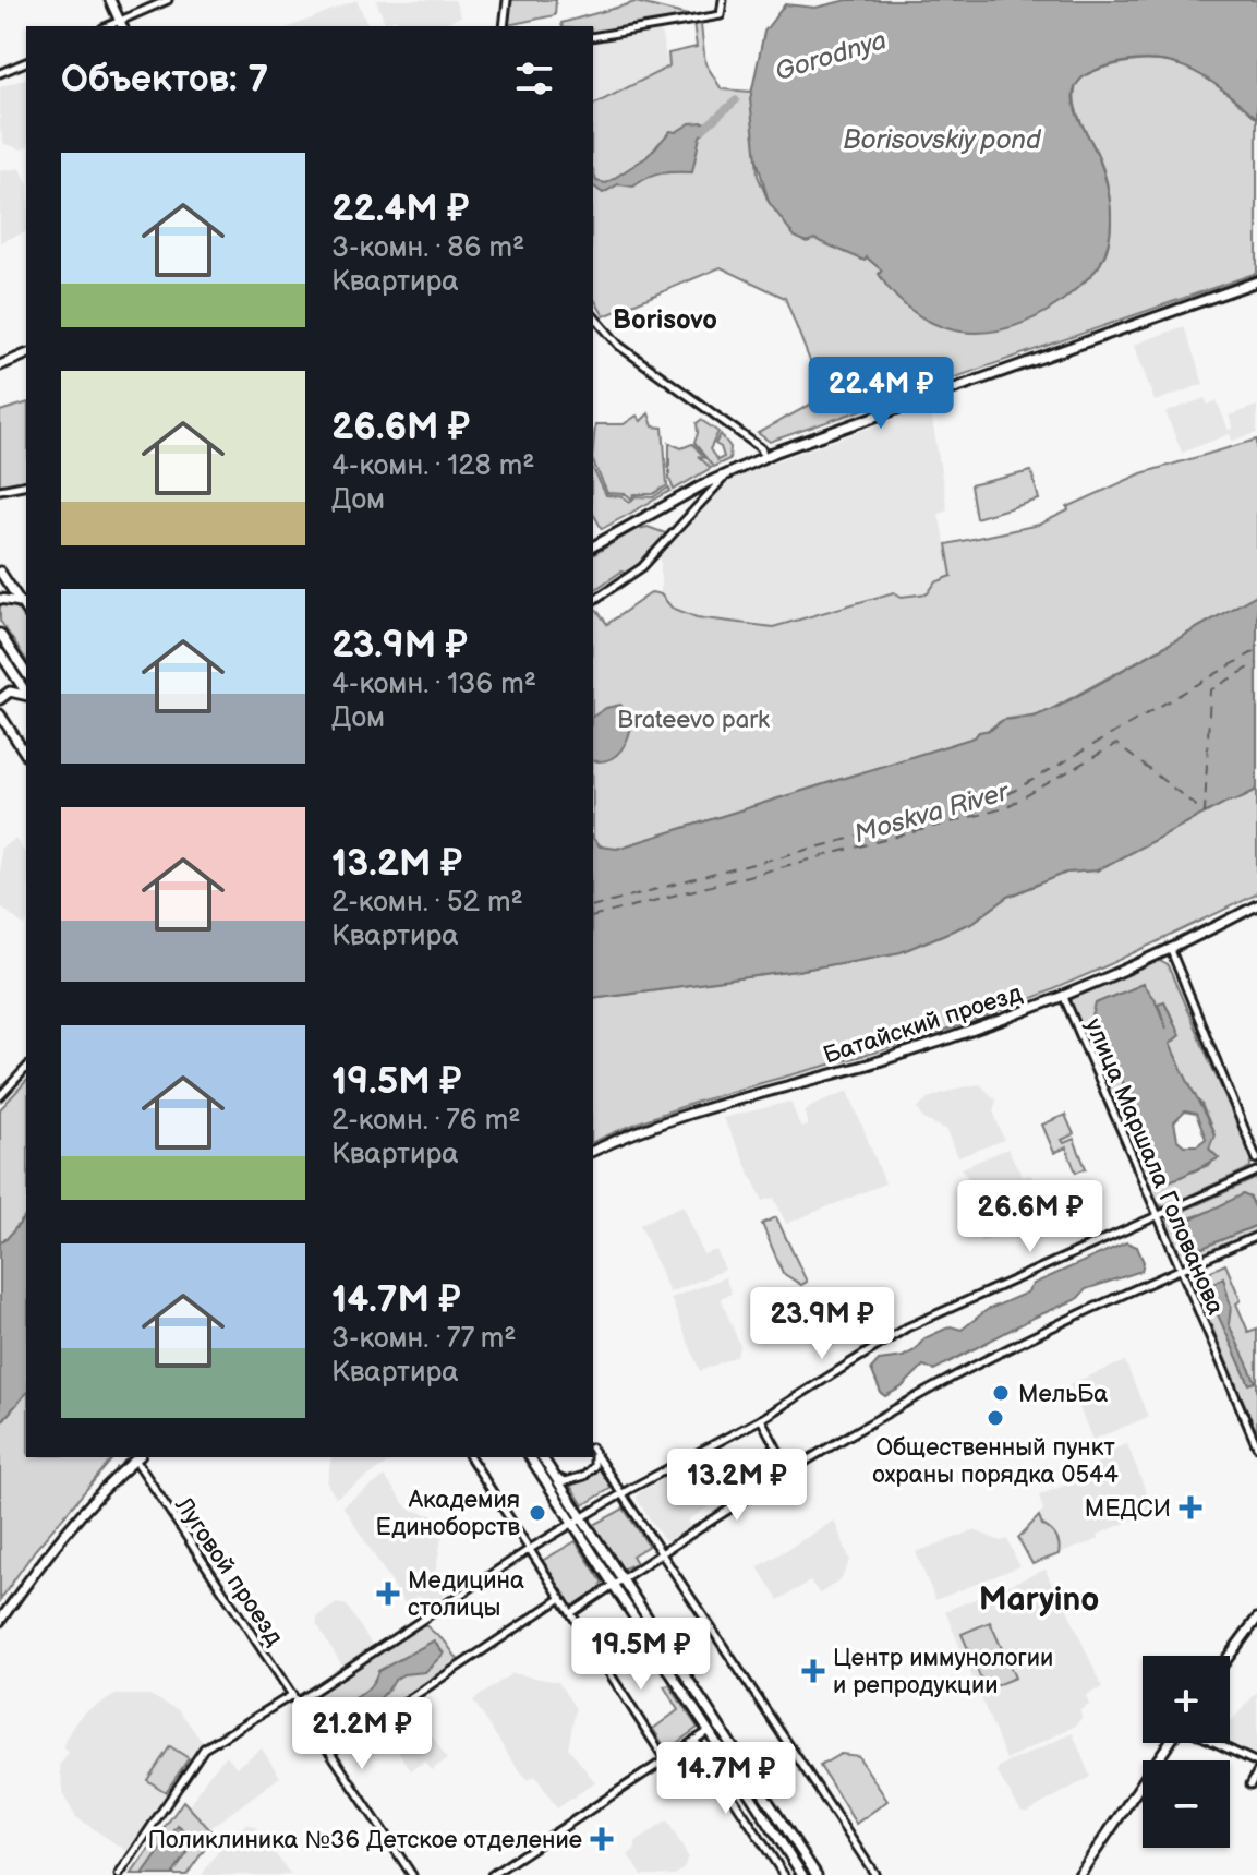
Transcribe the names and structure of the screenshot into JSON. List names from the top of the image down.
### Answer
{
  "streets": {
    "main road": ["Батайский проезд"],
    "street": ["улица Маршала Голованова", "Луговой проезд"]
  },
  "crossings": [
    ["Батайский проезд", "улица Маршала Голованова"]
  ],
  "districts": ["Borisovo", "Maryino"],
  "water": ["Gorodnya", "Borisovskiy pond", "Moskva River"],
  "parks": ["Brateevo park"],
  "places": {
    "other": ["МельБа", "Общественный пункт охраны порядка 0544", "Академия Единоборств"],
    "health": [
      "МЕДСИ",
      "Медицина столицы",
      "Центр иммунологии и репродукции",
      "Поликлиника №36 Детское отделение"
    ]
  },
  "page": {
    "heading": "Объектов: 7",
    "list": [
      {
        "name": "22.4M ₽",
        "note": "3-комн. · 86 m² · Квартира"
      },
      {
        "name": "26.6M ₽",
        "note": "4-комн. · 128 m² · Дом"
      },
      {
        "name": "23.9M ₽",
        "note": "4-комн. · 136 m² · Дом"
      },
      {
        "name": "13.2M ₽",
        "note": "2-комн. · 52 m² · Квартира"
      },
      {
        "name": "19.5M ₽",
        "note": "2-комн. · 76 m² · Квартира"
      },
      {
        "name": "14.7M ₽",
        "note": "3-комн. · 77 m² · Квартира"
      }
    ],
    "price": [
      "22.4M ₽",
      "26.6M ₽",
      "23.9M ₽",
      "13.2M ₽",
      "19.5M ₽",
      "21.2M ₽",
      "14.7M ₽"
    ],
    "map_buttons": ["+", "−"]
  }
}
